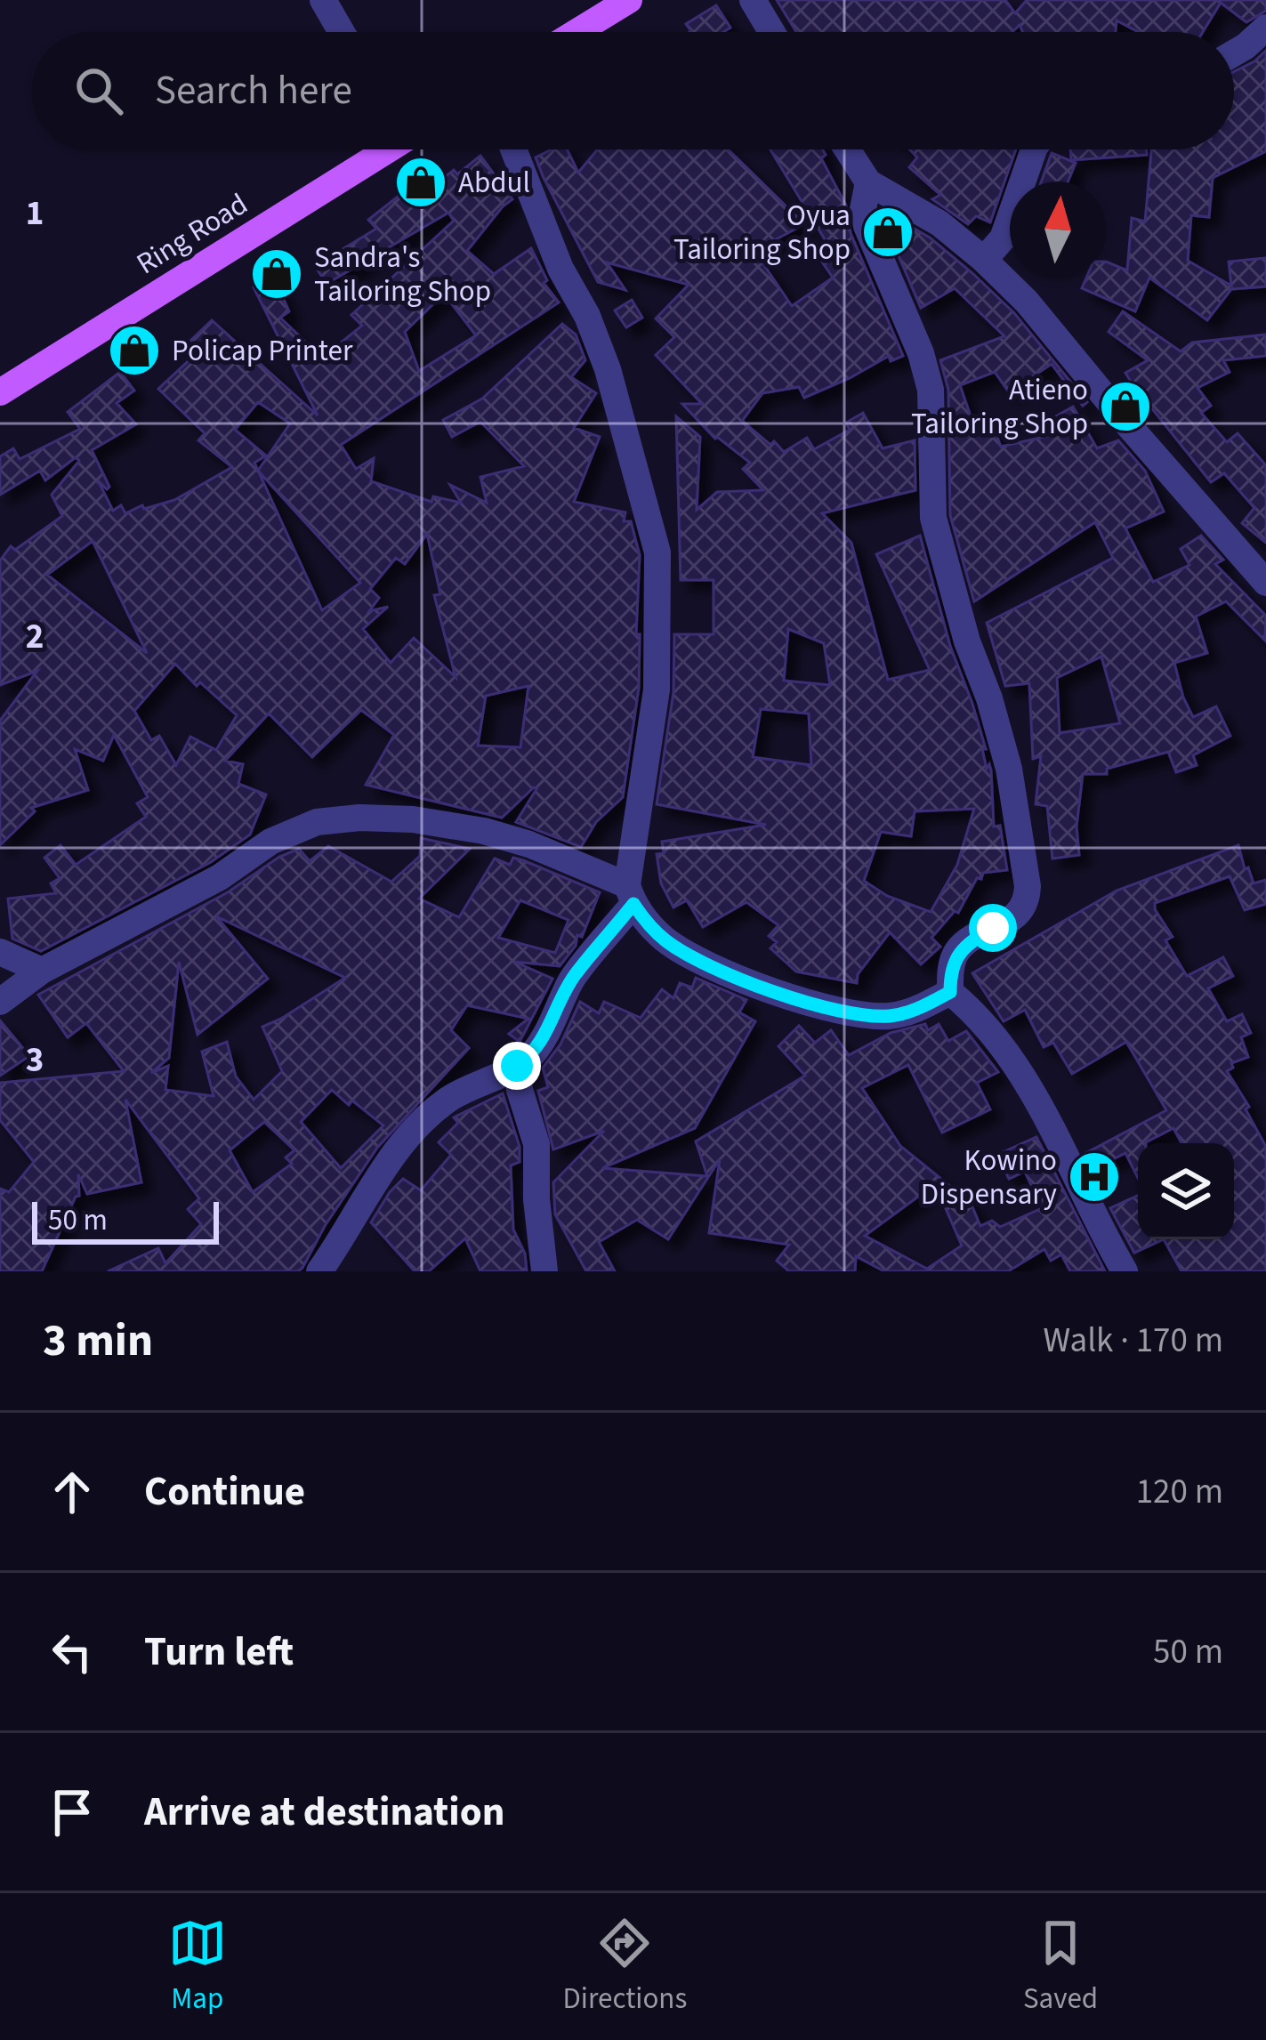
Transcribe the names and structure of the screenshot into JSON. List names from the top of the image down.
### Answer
{
  "streets": {
    "main road": ["Ring Road"]
  },
  "places": {
    "shop": [
      "Abdul",
      "Oyua Tailoring Shop",
      "Sandra's Tailoring Shop",
      "Policap Printer",
      "Atieno Tailoring Shop"
    ],
    "hospital": ["Kowino Dispensary"]
  },
  "scale_bar": "50 m",
  "north": "top",
  "page": {
    "search": "Search here",
    "scale": "50 m",
    "heading": ["3 min", "Walk · 170 m"],
    "list": [
      ["Continue", "120 m"],
      ["Turn left", "50 m"],
      "Arrive at destination"
    ],
    "nav": ["Map", "Directions", "Saved"]
  },
  "grid": {
    "rows": ["1", "2", "3"]
  }
}
